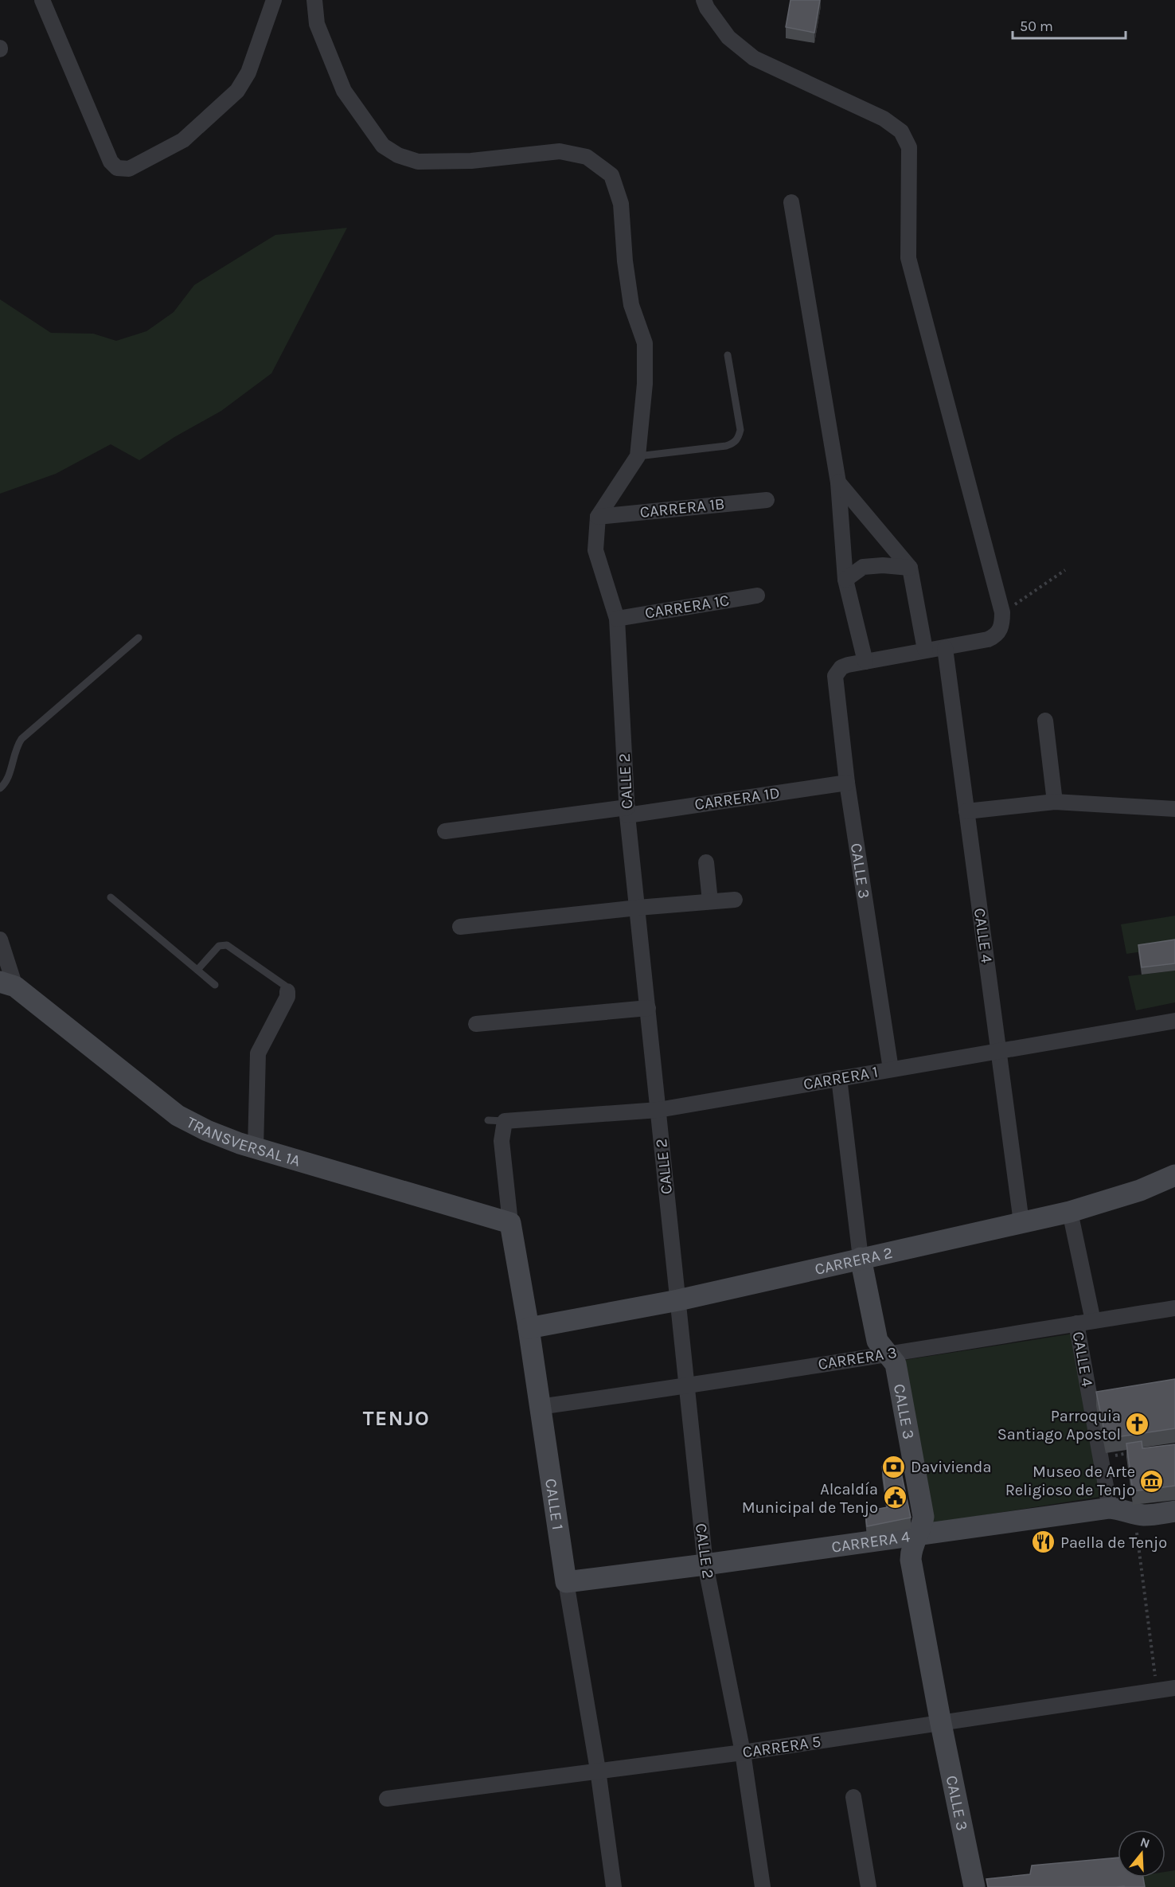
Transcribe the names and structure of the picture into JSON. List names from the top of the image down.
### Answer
{
  "streets": {
    "main road": [
      "CALLE 3",
      "TRANSVERSAL 1A",
      "CARRERA 2",
      "CALLE 1",
      "CARRERA 4"
    ],
    "street": [
      "CARRERA 1B",
      "CARRERA 1C",
      "CALLE 2",
      "CARRERA 1D",
      "CALLE 4",
      "CARRERA 1",
      "CARRERA 3",
      "CARRERA 5"
    ]
  },
  "crossings": [
    ["CARRERA 1B", "CALLE 2"],
    ["CARRERA 1C", "CALLE 2"],
    ["CALLE 2", "CARRERA 1D"],
    ["CALLE 2", "CARRERA 1"],
    ["CALLE 2", "CARRERA 2"],
    ["CALLE 2", "CARRERA 3"],
    ["CALLE 2", "CARRERA 4"],
    ["CALLE 2", "CARRERA 5"],
    ["CARRERA 1D", "CALLE 3"],
    ["CALLE 3", "CARRERA 1"],
    ["CALLE 3", "CARRERA 2"],
    ["CALLE 3", "CARRERA 3"],
    ["CALLE 3", "CARRERA 4"],
    ["CALLE 3", "CARRERA 5"],
    ["CALLE 4", "CARRERA 1"],
    ["CALLE 4", "CARRERA 2"],
    ["CALLE 4", "CARRERA 3"],
    ["CALLE 4", "CARRERA 4"],
    ["CARRERA 1", "CALLE 1"],
    ["TRANSVERSAL 1A", "CALLE 1"],
    ["CARRERA 2", "CALLE 1"],
    ["CARRERA 3", "CALLE 1"],
    ["CALLE 1", "CARRERA 4"],
    ["CALLE 1", "CARRERA 5"]
  ],
  "districts": ["TENJO"],
  "places": {
    "church": ["Parroquia Santiago Apostol"],
    "bank": ["Davivienda"],
    "museum": ["Museo de Arte Religioso de Tenjo"],
    "public building": ["Alcaldía Municipal de Tenjo"],
    "restaurant": ["Paella de Tenjo"]
  },
  "scale_bar": "50 m",
  "north": "top"
}
